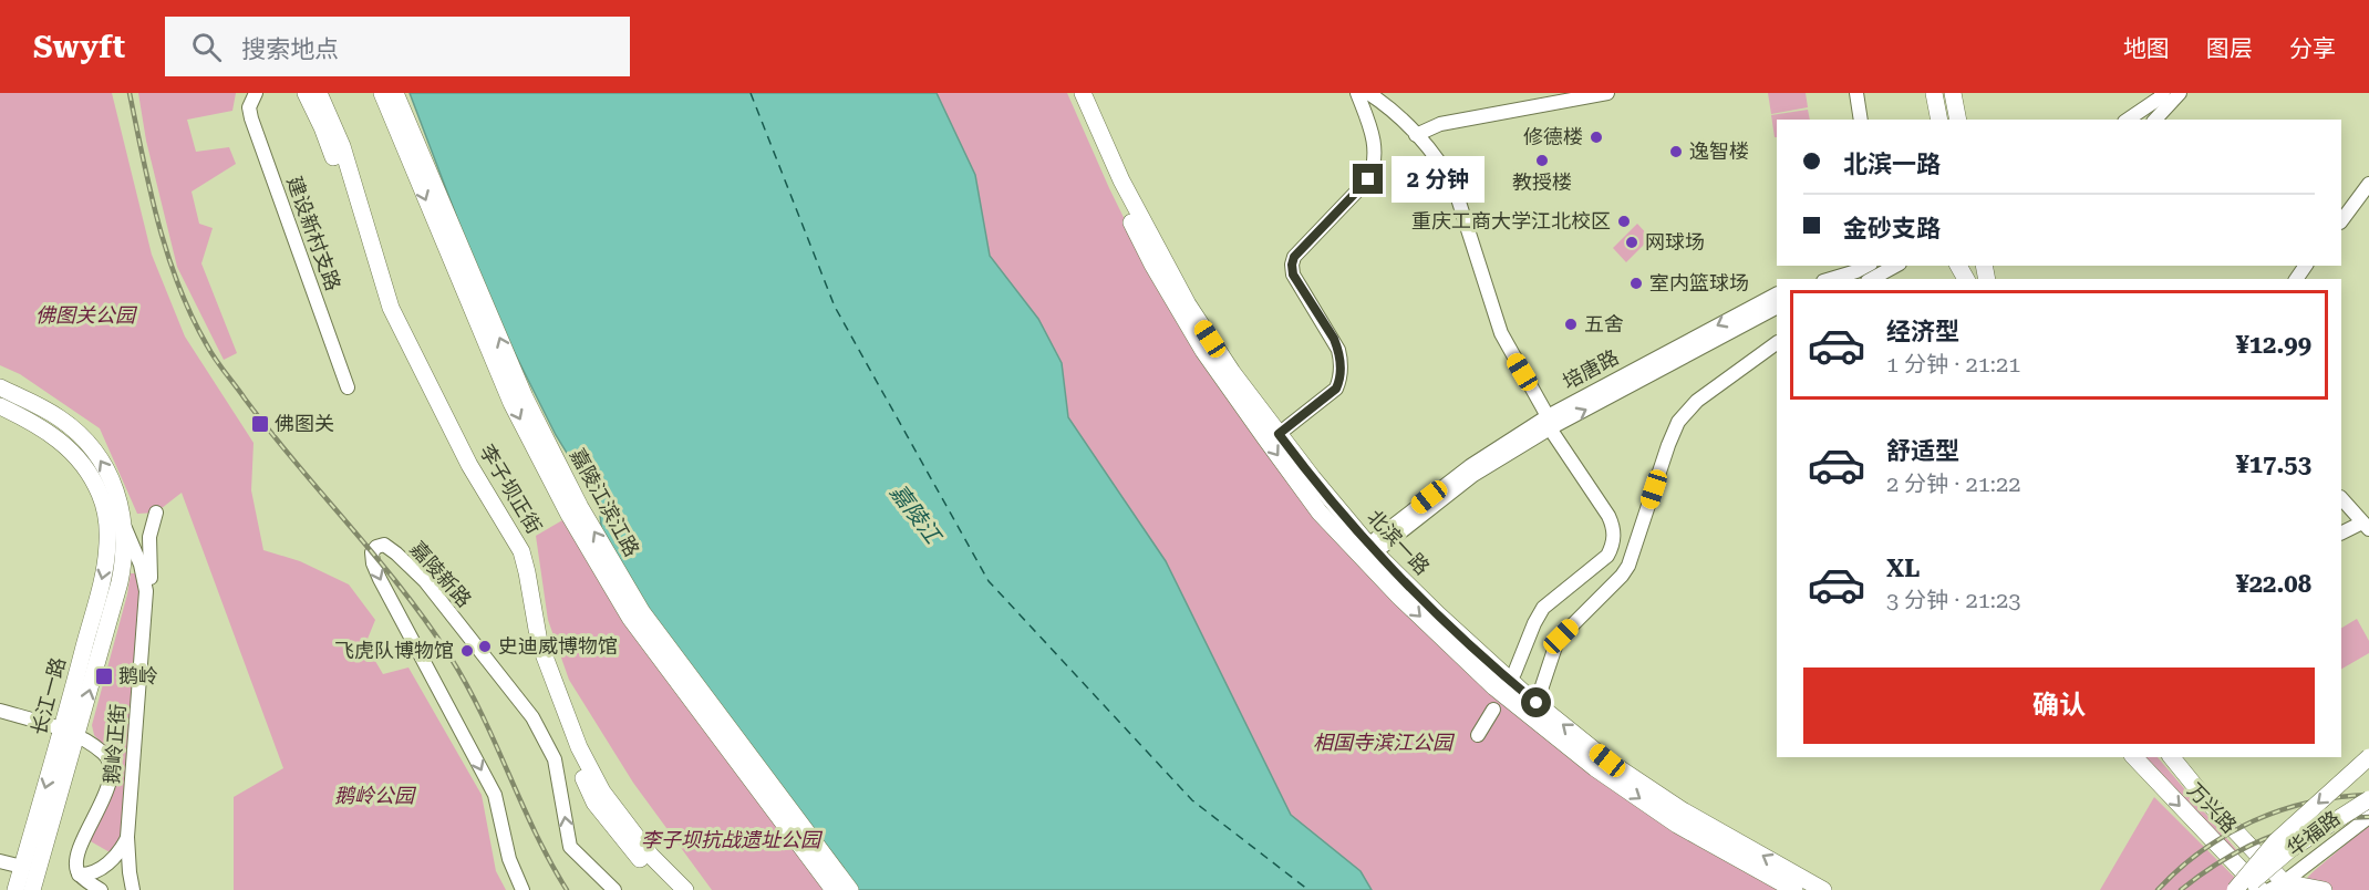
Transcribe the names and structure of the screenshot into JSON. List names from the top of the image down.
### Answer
{
  "streets": {
    "main road": [
      "李子坝正街",
      "嘉陵江滨江路",
      "北滨一路",
      "长江一路",
      "万兴路"
    ],
    "street": [
      "建设新村支路",
      "培唐路",
      "嘉陵新路",
      "鹅岭正街",
      "华福路"
    ]
  },
  "crossings": [
    ["培唐路", "北滨一路"],
    ["长江一路", "鹅岭正街"],
    ["万兴路", "华福路"]
  ],
  "water": ["嘉陵江"],
  "parks": [
    "佛图关公园",
    "相国寺滨江公园",
    "鹅岭公园",
    "李子坝抗战遗址公园"
  ],
  "places": {
    "other": [
      "修德楼",
      "逸智楼",
      "教授楼",
      "重庆工商大学江北校区",
      "网球场",
      "室内篮球场",
      "五舍",
      "史迪威博物馆",
      "飞虎队博物馆"
    ],
    "transit": ["佛图关", "鹅岭"]
  },
  "page": {
    "header": "Swyft",
    "search": "搜索地点",
    "nav": ["地图", "图层", "分享"],
    "banner": ["北滨一路", "金砂支路"],
    "bubble": "2 分钟",
    "list": [
      {
        "name": "经济型",
        "note": "1 分钟 · 21:21",
        "value": "¥12.99"
      },
      {
        "name": "舒适型",
        "note": "2 分钟 · 21:22",
        "value": "¥17.53"
      },
      {
        "name": "XL",
        "note": "3 分钟 · 21:23",
        "value": "¥22.08"
      }
    ],
    "buttons": "确认"
  }
}
